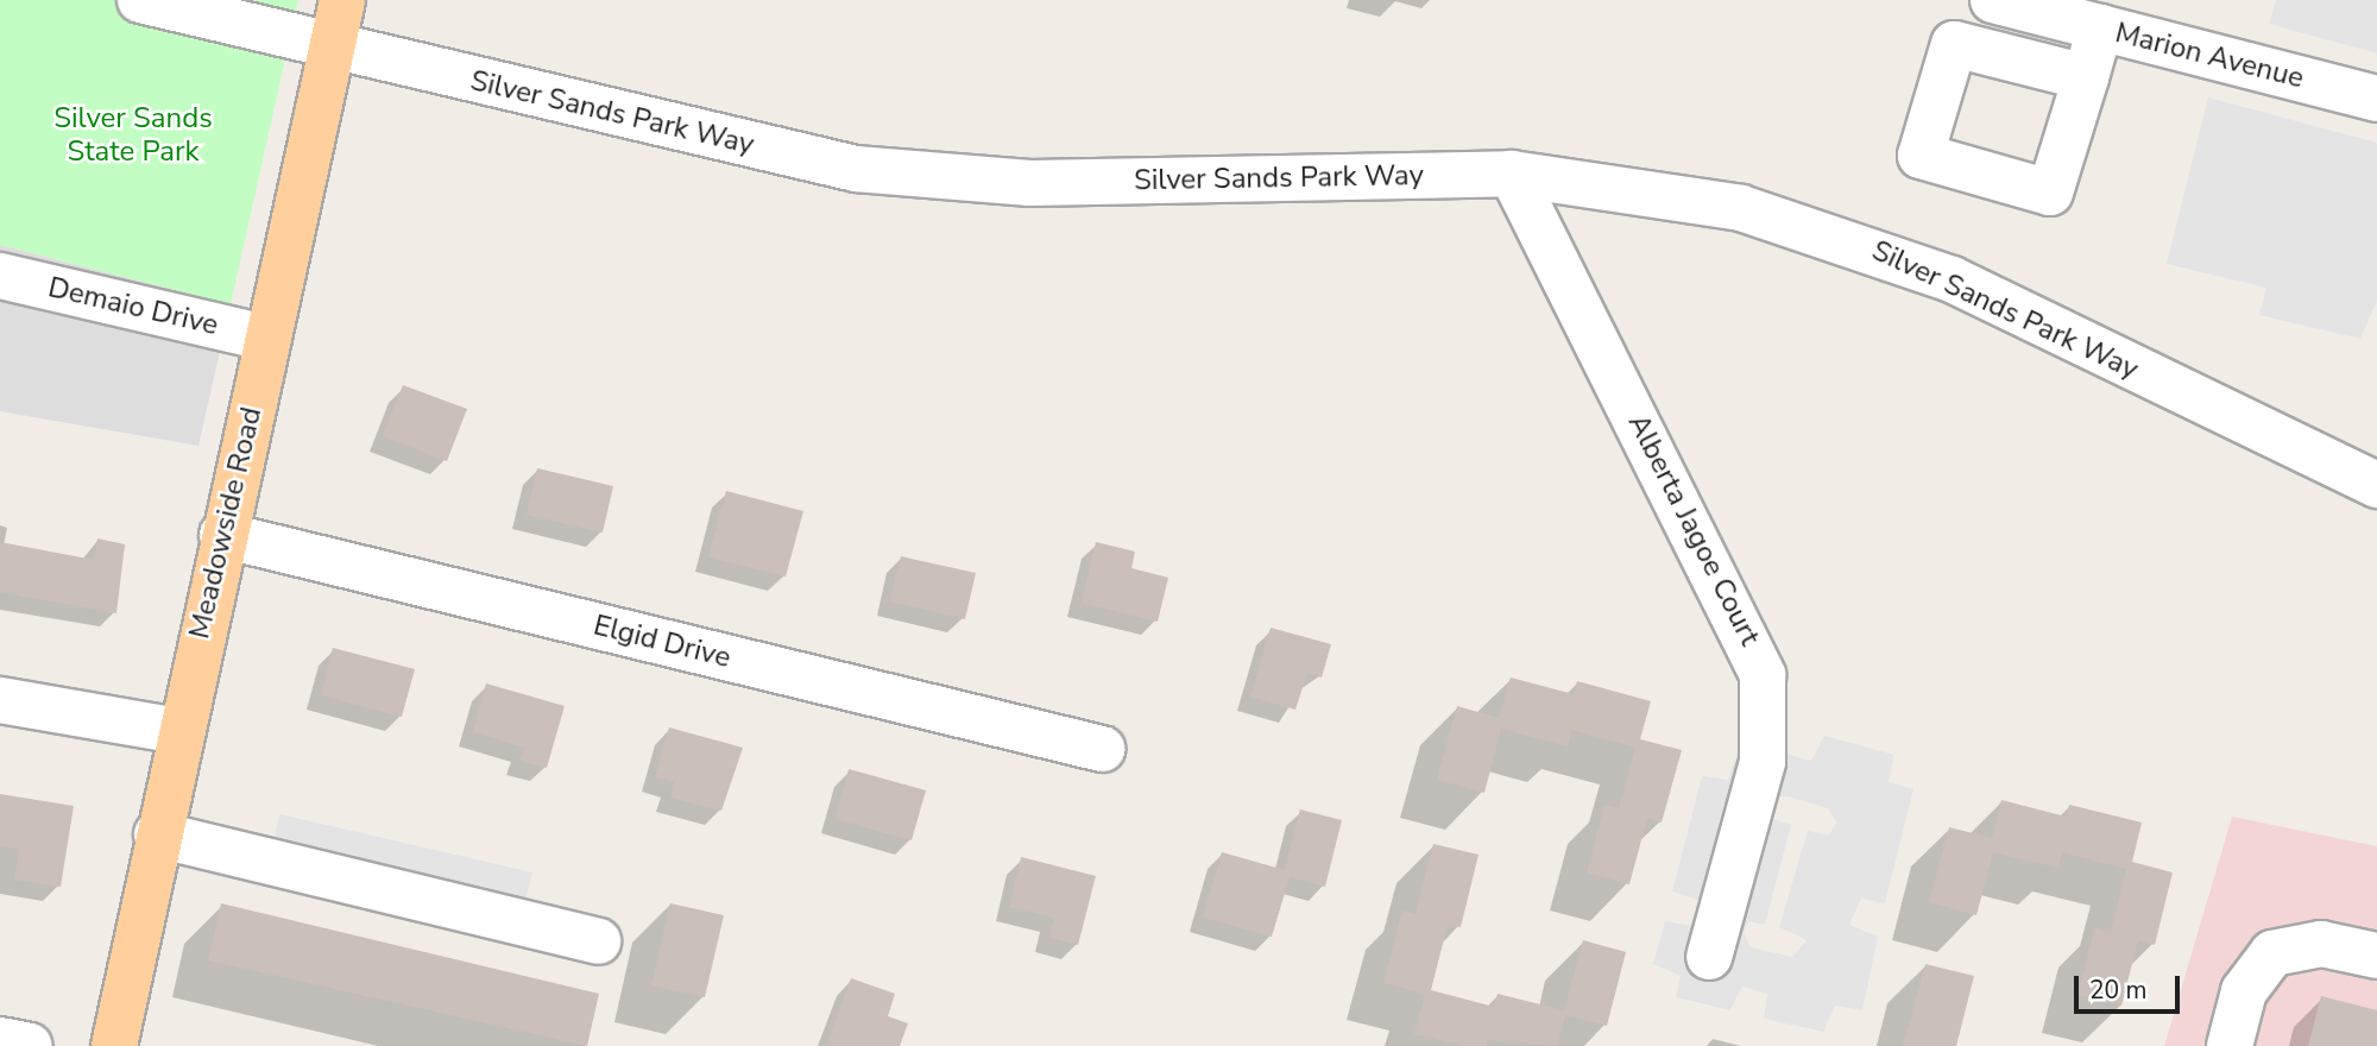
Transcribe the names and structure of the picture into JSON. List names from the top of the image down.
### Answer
{
  "streets": {
    "main road": ["Meadowside Road"],
    "street": [
      "Marion Avenue",
      "Silver Sands Park Way",
      "Demaio Drive",
      "Alberta Jagoe Court",
      "Elgid Drive"
    ]
  },
  "crossings": [
    ["Silver Sands Park Way", "Meadowside Road"],
    ["Silver Sands Park Way", "Alberta Jagoe Court"],
    ["Demaio Drive", "Meadowside Road"],
    ["Meadowside Road", "Elgid Drive"]
  ],
  "parks": ["Silver Sands State Park"],
  "scale_bar": "20 m"
}
